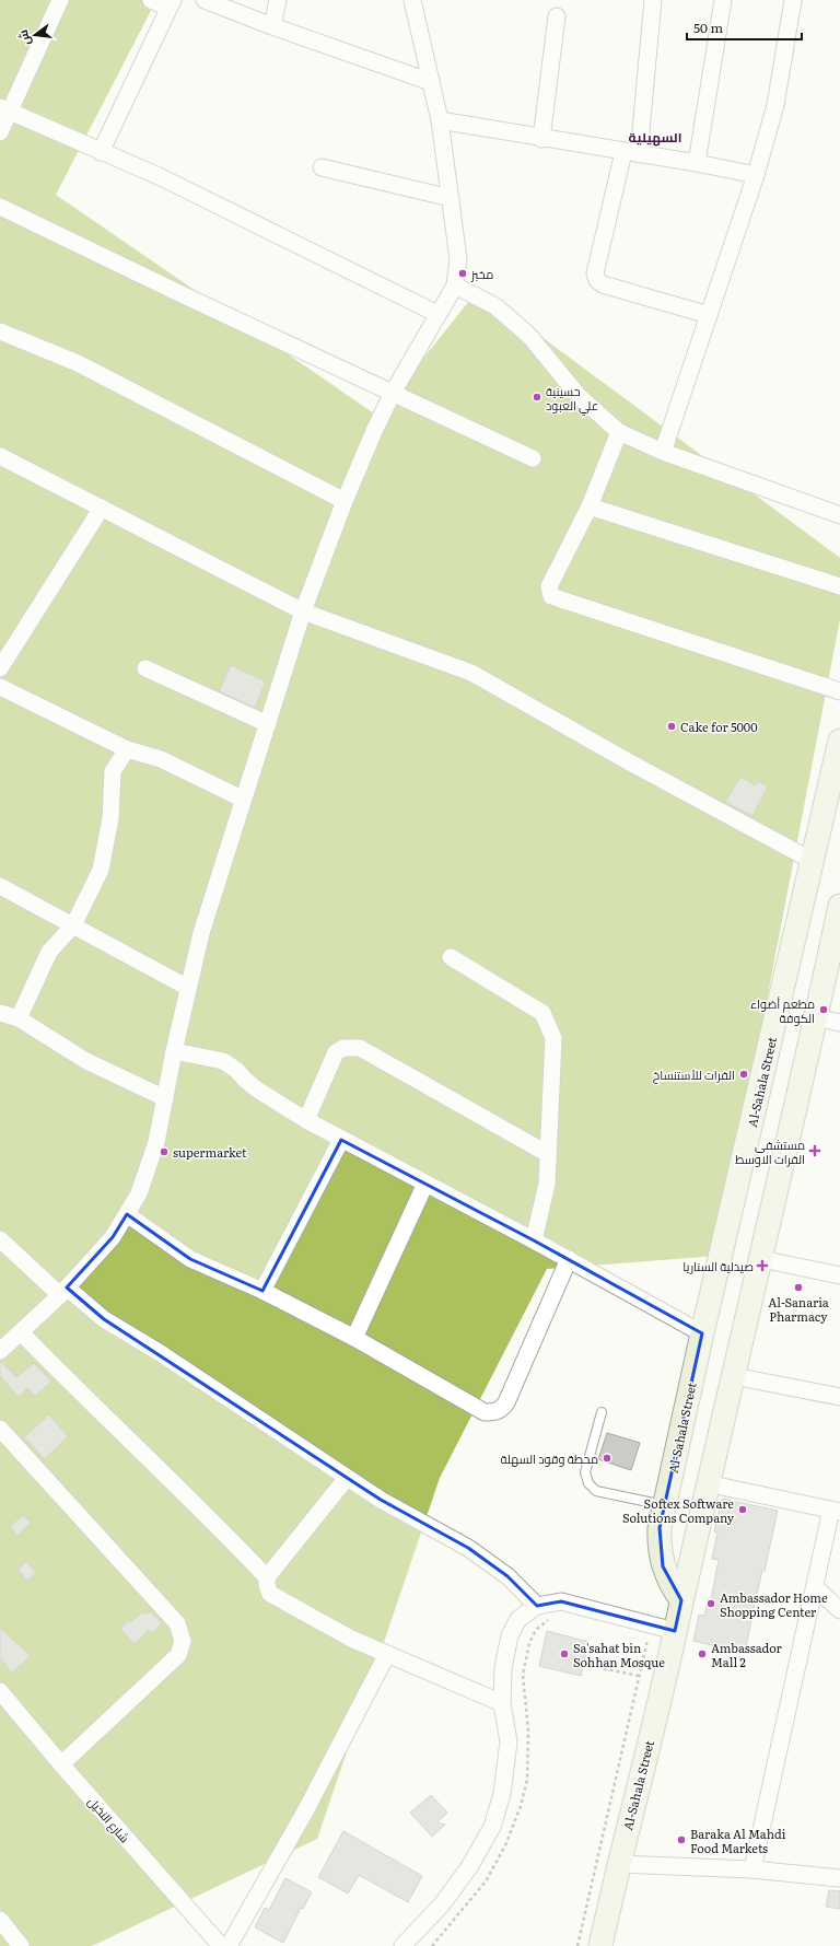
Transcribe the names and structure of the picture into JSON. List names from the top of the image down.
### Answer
{
  "streets": {
    "main road": ["Al-Sahala Street"],
    "street": ["شارع النخيل"]
  },
  "districts": ["السهيلية"],
  "places": {
    "other": [
      "مخبز",
      "حسينية علي العبود",
      "Cake for 5000",
      "مطعم أضواء الكوفة",
      "الفرات للأستنساخ",
      "supermarket",
      "Al-Sanaria Pharmacy",
      "محطة وقود السهلة",
      "Softex Software Solutions Company",
      "Ambassador Home Shopping Center",
      "Sa'sahat bin Sohhan Mosque",
      "Ambassador Mall 2",
      "Baraka Al Mahdi Food Markets"
    ],
    "health": ["مستشفى الفرات الاوسط", "صيدلية السناريا"]
  },
  "scale_bar": "50 m",
  "north": "left"
}
